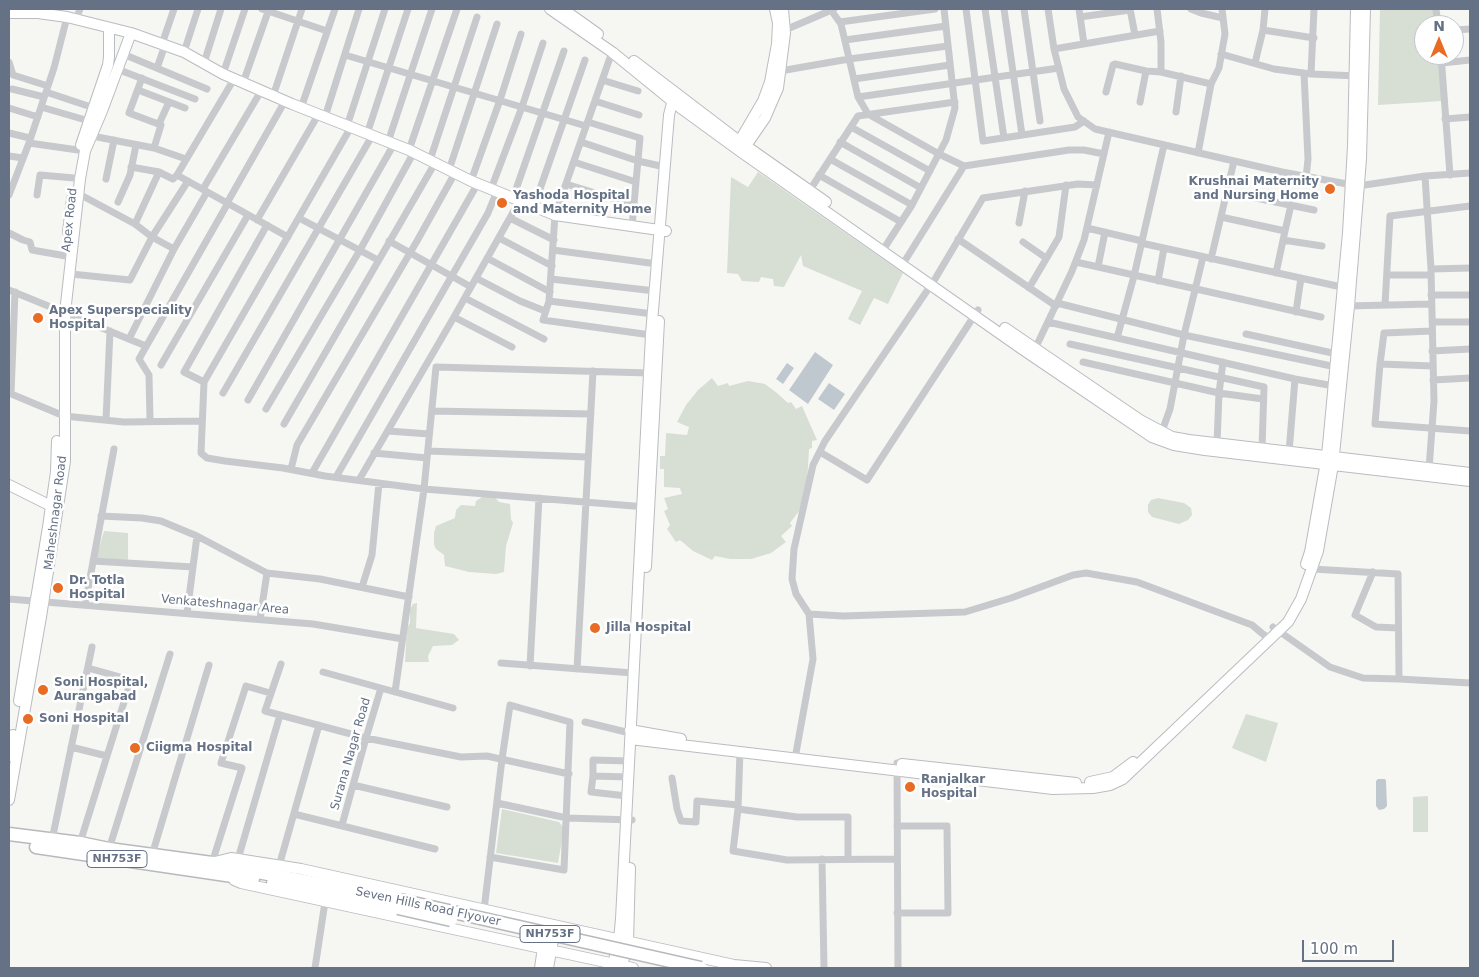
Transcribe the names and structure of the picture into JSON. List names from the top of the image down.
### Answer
{
  "streets": {
    "highway": ["NH753F", "Seven Hills Road Flyover"],
    "street": [
      "Apex Road",
      "Maheshnagar Road",
      "Venkateshnagar Area",
      "Surana Nagar Road"
    ]
  },
  "crossings": [
    ["Apex Road", "Maheshnagar Road"],
    ["Maheshnagar Road", "Venkateshnagar Area"],
    ["NH753F", "Seven Hills Road Flyover"]
  ],
  "places": [
    "Krushnai Maternity and Nursing Home",
    "Yashoda Hospital and Maternity Home",
    "Apex Superspeciality Hospital",
    "Dr. Totla Hospital",
    "Jilla Hospital",
    "Soni Hospital, Aurangabad",
    "Soni Hospital",
    "Ciigma Hospital",
    "Ranjalkar Hospital"
  ],
  "scale_bar": "100 m",
  "north": "top"
}
